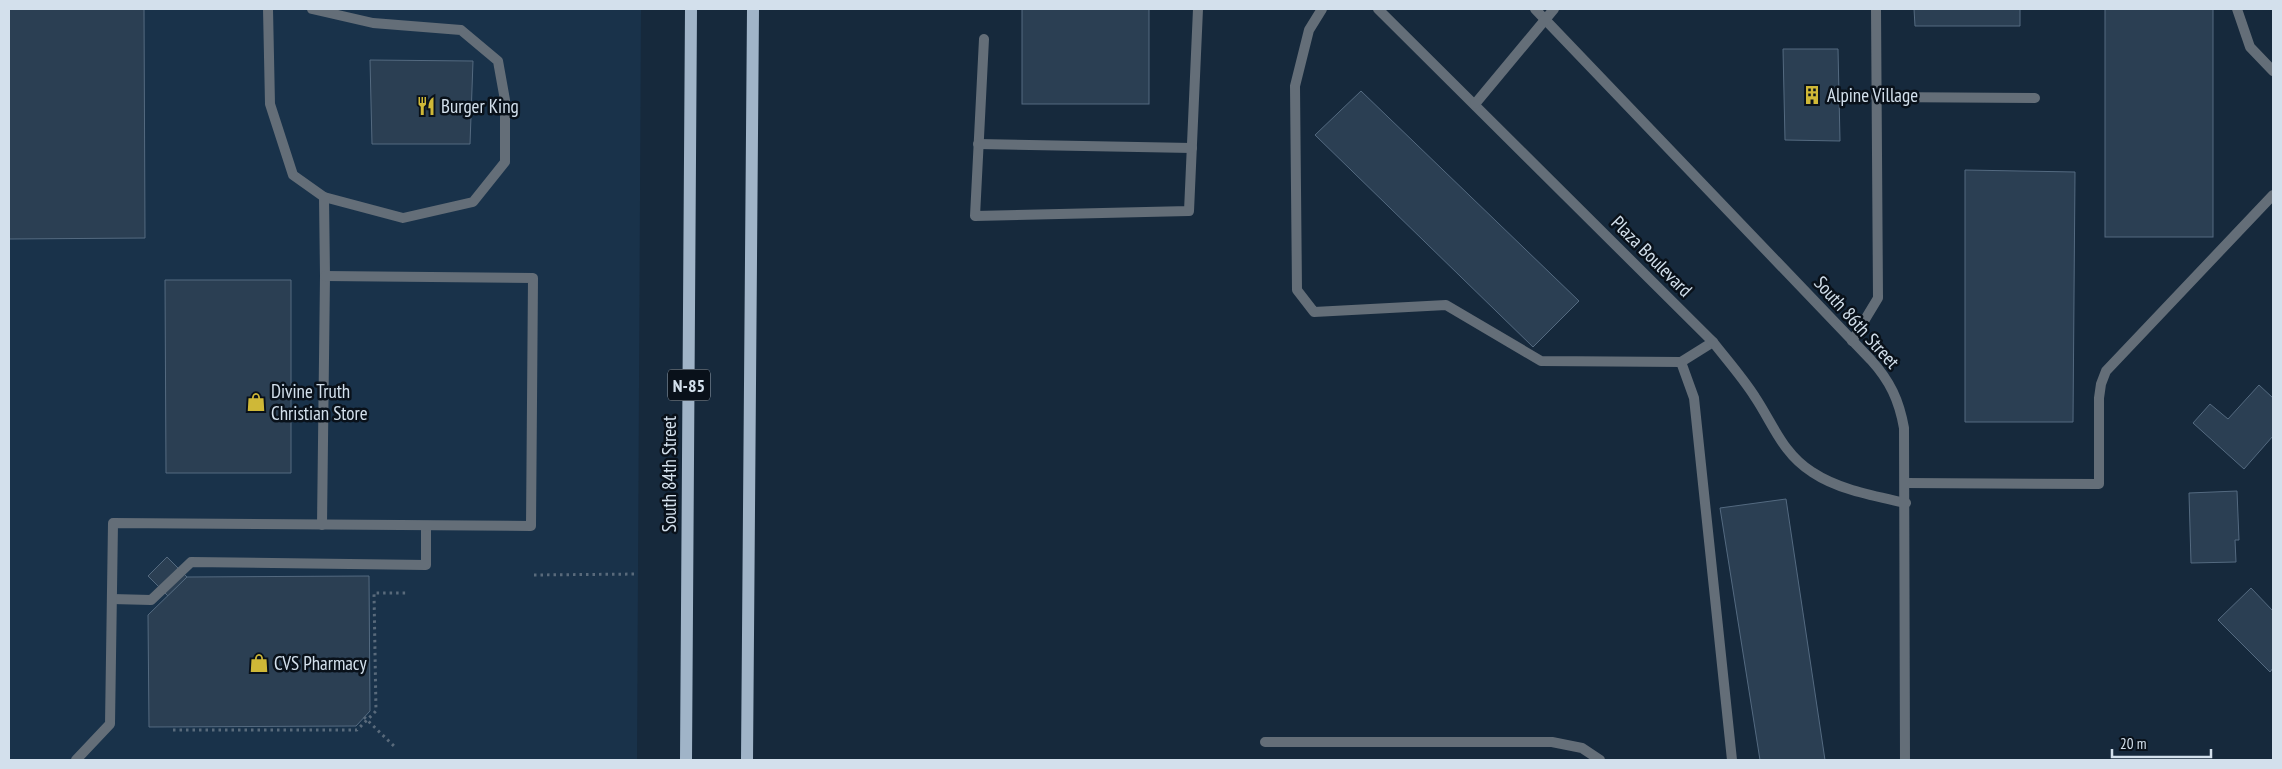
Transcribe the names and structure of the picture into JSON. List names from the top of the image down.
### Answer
{
  "streets": {
    "main road": ["N-85", "South 84th Street"],
    "street": ["Plaza Boulevard", "South 86th Street"]
  },
  "crossings": [
    ["Plaza Boulevard", "South 86th Street"]
  ],
  "places": {
    "building": ["Alpine Village"],
    "restaurant": ["Burger King"],
    "shop": ["Divine Truth Christian Store", "CVS Pharmacy"]
  },
  "scale_bar": "20 m"
}
